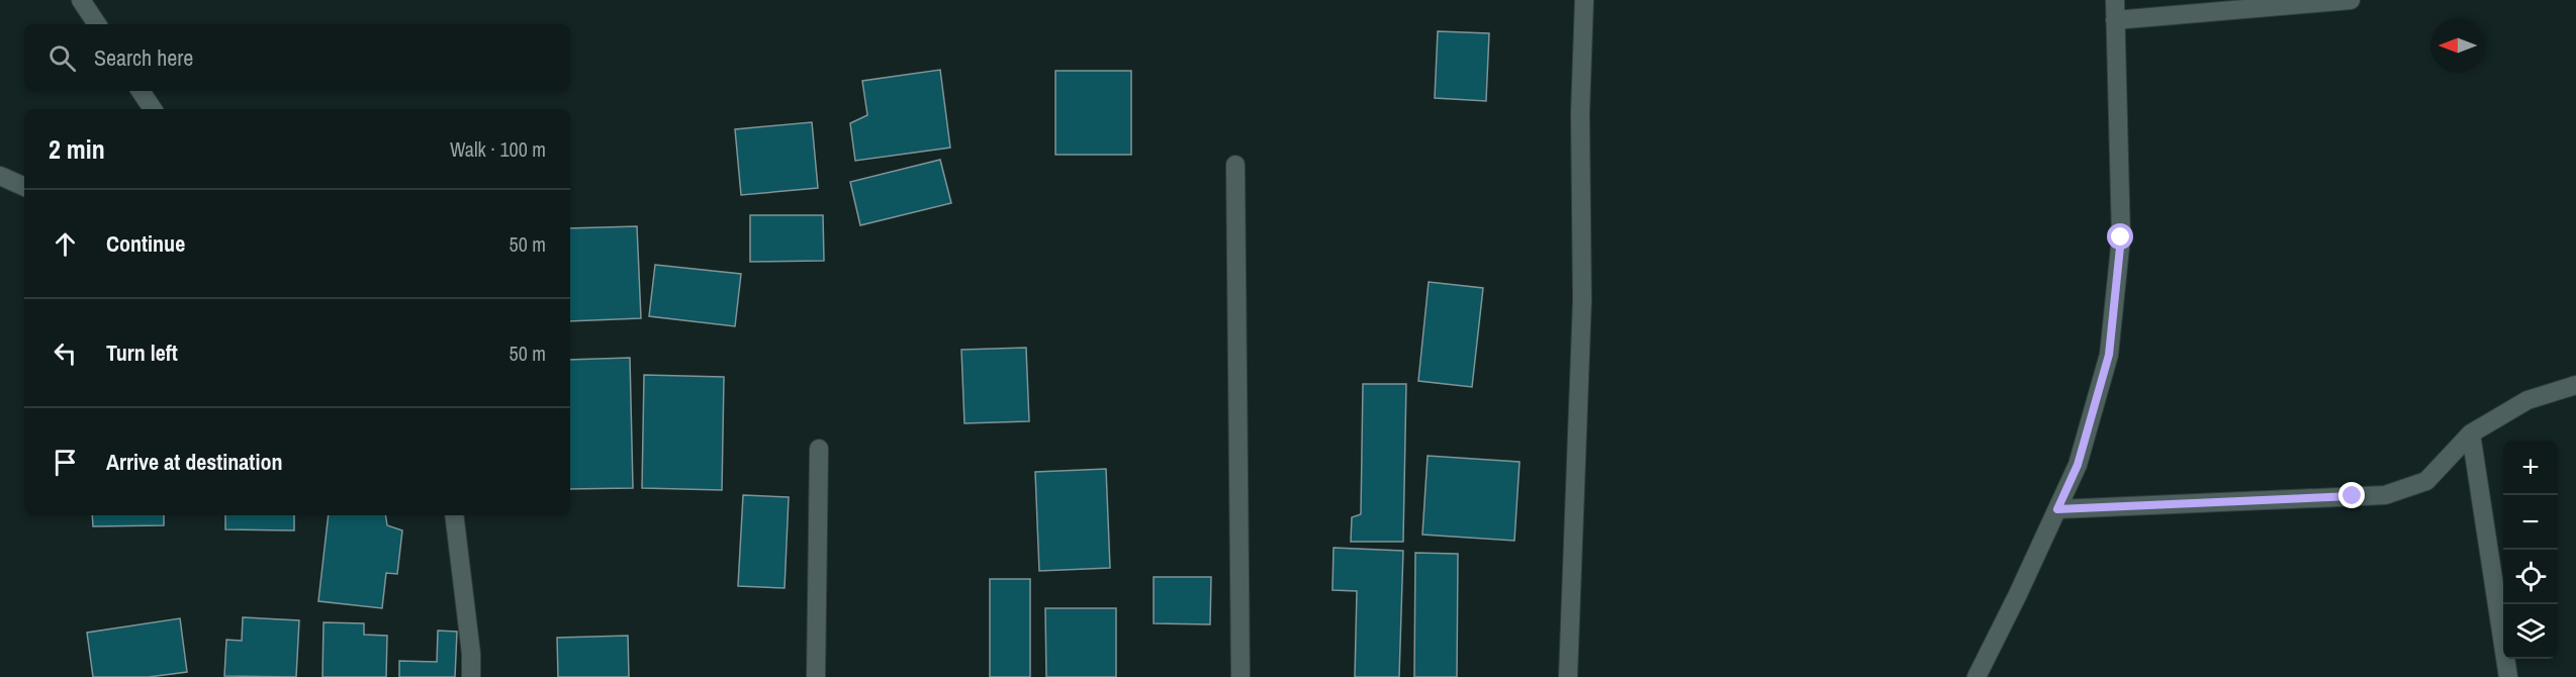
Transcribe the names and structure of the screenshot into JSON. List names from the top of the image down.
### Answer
{
  "north": "left",
  "page": {
    "search": "Search here",
    "heading": ["2 min", "Walk · 100 m"],
    "list": [
      ["Continue", "50 m"],
      ["Turn left", "50 m"],
      "Arrive at destination"
    ],
    "map_buttons": ["+", "−"]
  }
}
